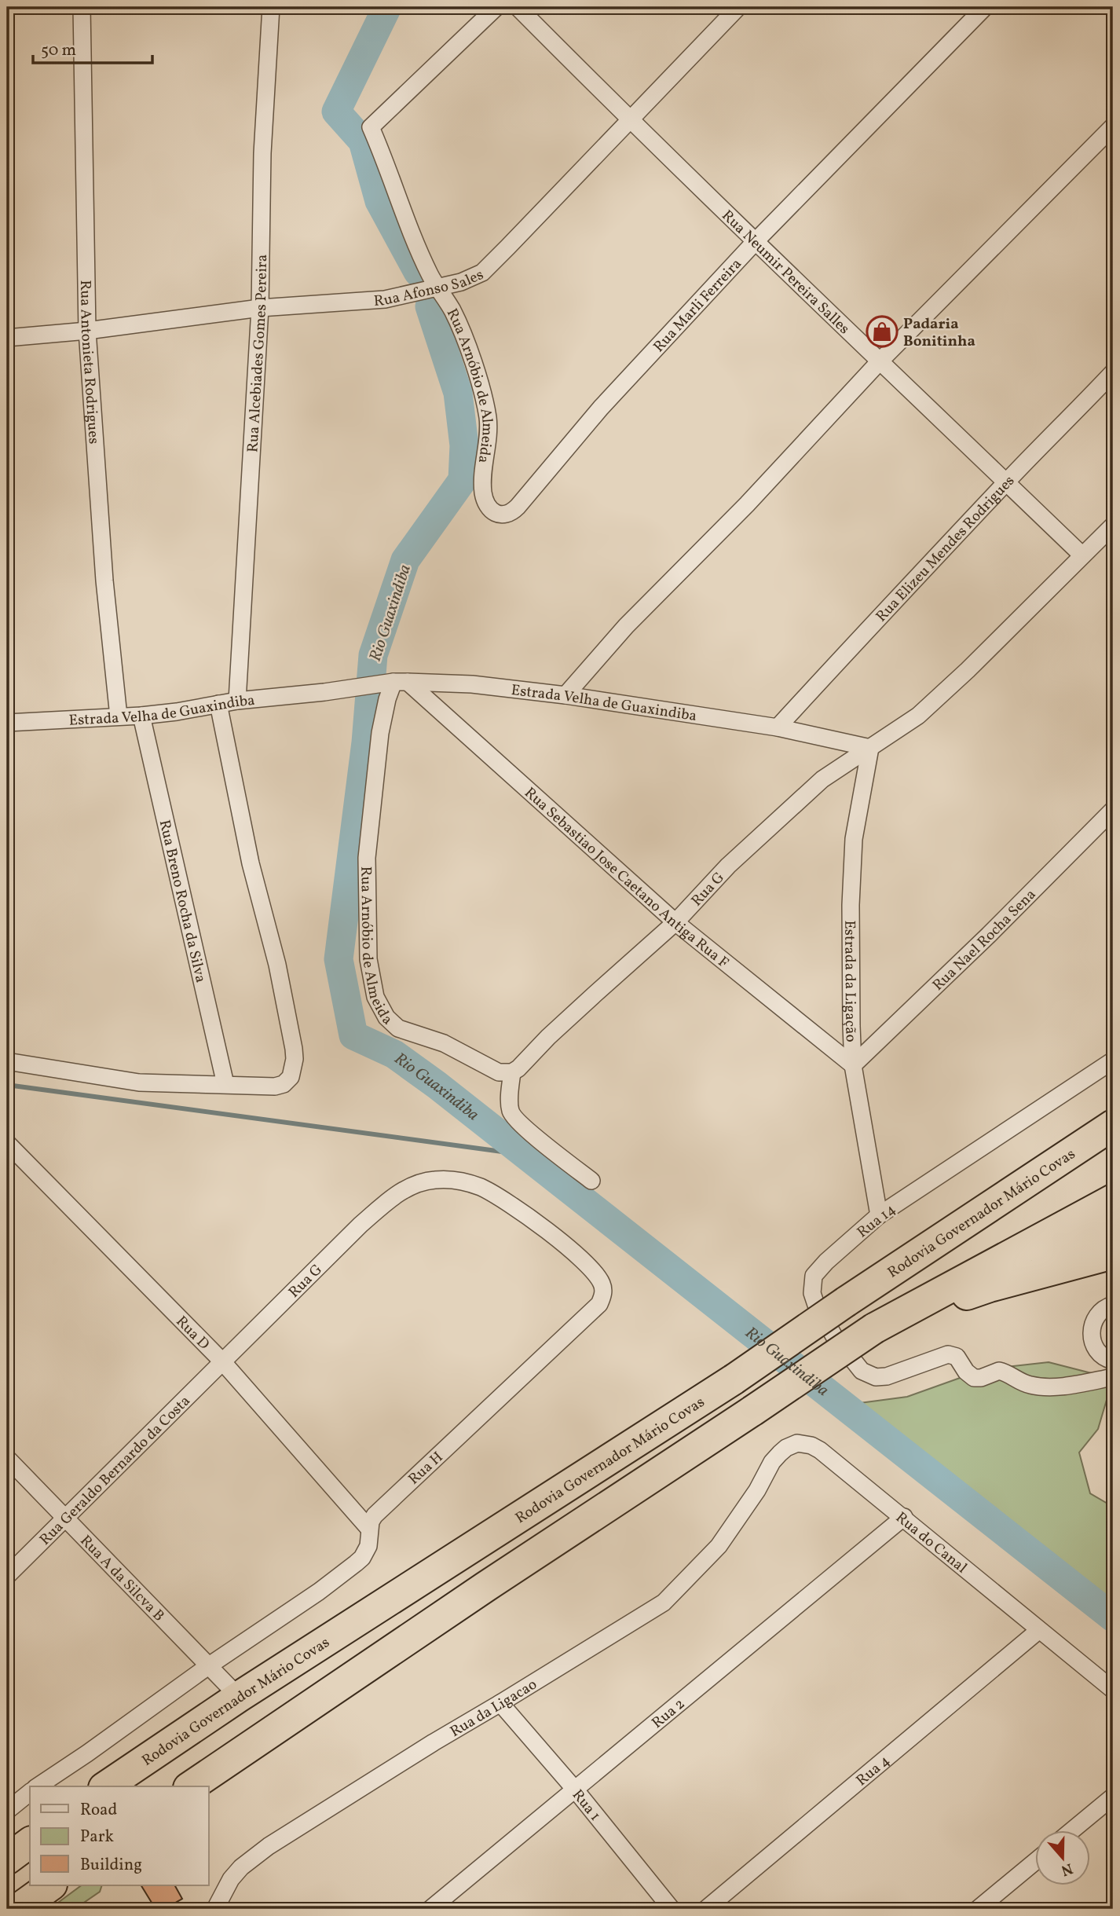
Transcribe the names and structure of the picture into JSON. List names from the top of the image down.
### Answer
{
  "streets": {
    "highway": ["Rodovia Governador Mário Covas"],
    "street": [
      "Rua Neumir Pereira Salles",
      "Rua Afonso Sales",
      "Rua Marli Ferreira",
      "Rua Alcebiades Gomes Pereira",
      "Rua Antonieta Rodrigues",
      "Rua Arnóbio de Almeida",
      "Rua Elizeu Mendes Rodrigues",
      "Estrada Velha de Guaxindiba",
      "Rua Sebastiao Jose Caetano Antiga Rua F",
      "Rua G",
      "Rua Breno Rocha da Silva",
      "Rua Nael Rocha Sena",
      "Estrada da Ligação",
      "Rua 14",
      "Rua D",
      "Rua H",
      "Rua Geraldo Bernardo da Costa",
      "Rua do Canal",
      "Rua A da Silcva B",
      "Rua da Ligacao",
      "Rua 2",
      "Rua 4",
      "Rua 1"
    ]
  },
  "crossings": [
    ["Rua Neumir Pereira Salles", "Rua Afonso Sales"],
    ["Rua Neumir Pereira Salles", "Rua Marli Ferreira"],
    ["Rua Neumir Pereira Salles", "Rua Elizeu Mendes Rodrigues"],
    ["Rua Afonso Sales", "Rua Alcebiades Gomes Pereira"],
    ["Rua Afonso Sales", "Rua Antonieta Rodrigues"],
    ["Rua Afonso Sales", "Rua Arnóbio de Almeida"],
    ["Rua Marli Ferreira", "Rua Arnóbio de Almeida"],
    ["Rua Alcebiades Gomes Pereira", "Estrada Velha de Guaxindiba"],
    ["Rua Antonieta Rodrigues", "Estrada Velha de Guaxindiba"],
    ["Rua Arnóbio de Almeida", "Estrada Velha de Guaxindiba"],
    ["Rua Arnóbio de Almeida", "Rua Sebastiao Jose Caetano Antiga Rua F"],
    ["Rua Arnóbio de Almeida", "Rua G"],
    ["Rua Elizeu Mendes Rodrigues", "Estrada Velha de Guaxindiba"],
    ["Estrada Velha de Guaxindiba", "Rua Sebastiao Jose Caetano Antiga Rua F"],
    ["Estrada Velha de Guaxindiba", "Rua G"],
    ["Estrada Velha de Guaxindiba", "Rua Breno Rocha da Silva"],
    ["Estrada Velha de Guaxindiba", "Estrada da Ligação"],
    ["Rua Sebastiao Jose Caetano Antiga Rua F", "Rua G"],
    ["Rua Sebastiao Jose Caetano Antiga Rua F", "Rua Nael Rocha Sena"],
    ["Rua Sebastiao Jose Caetano Antiga Rua F", "Estrada da Ligação"],
    ["Rua G", "Estrada da Ligação"],
    ["Rua G", "Rua D"],
    ["Rua G", "Rua H"],
    ["Rua G", "Rua Geraldo Bernardo da Costa"],
    ["Rua Nael Rocha Sena", "Estrada da Ligação"],
    ["Estrada da Ligação", "Rua 14"],
    ["Rodovia Governador Mário Covas", "Rua A da Silcva B"],
    ["Rua D", "Rua H"],
    ["Rua D", "Rua Geraldo Bernardo da Costa"],
    ["Rua H", "Rua A da Silcva B"],
    ["Rua Geraldo Bernardo da Costa", "Rua A da Silcva B"],
    ["Rua do Canal", "Rua da Ligacao"],
    ["Rua do Canal", "Rua 2"],
    ["Rua do Canal", "Rua 4"],
    ["Rua da Ligacao", "Rua 1"],
    ["Rua 2", "Rua 1"]
  ],
  "water": ["Rio Guaxindiba"],
  "places": {
    "shop": ["Padaria Bonitinha"]
  },
  "legend": ["Road", "Park", "Building"],
  "scale_bar": "50 m",
  "north": "bottom"
}
